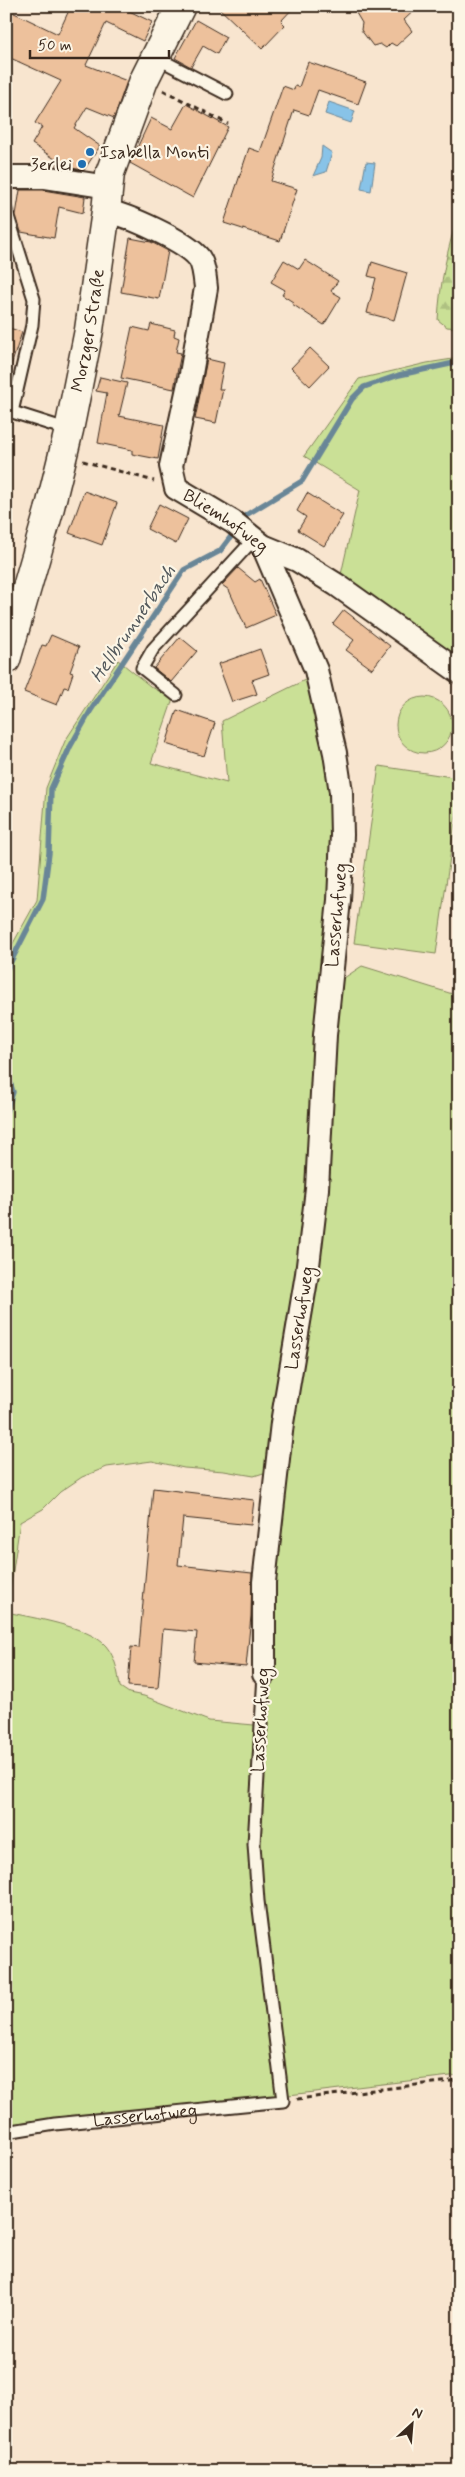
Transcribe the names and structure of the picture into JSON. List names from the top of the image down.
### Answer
{
  "streets": {
    "street": ["Morzger Straße", "Bliemhofweg", "Lasserhofweg"]
  },
  "crossings": [
    ["Morzger Straße", "Bliemhofweg"],
    ["Bliemhofweg", "Lasserhofweg"]
  ],
  "water": ["Hellbrunnerbach"],
  "places": ["Isabella Monti", "3erlei"],
  "scale_bar": "50 m",
  "north": "top right"
}
